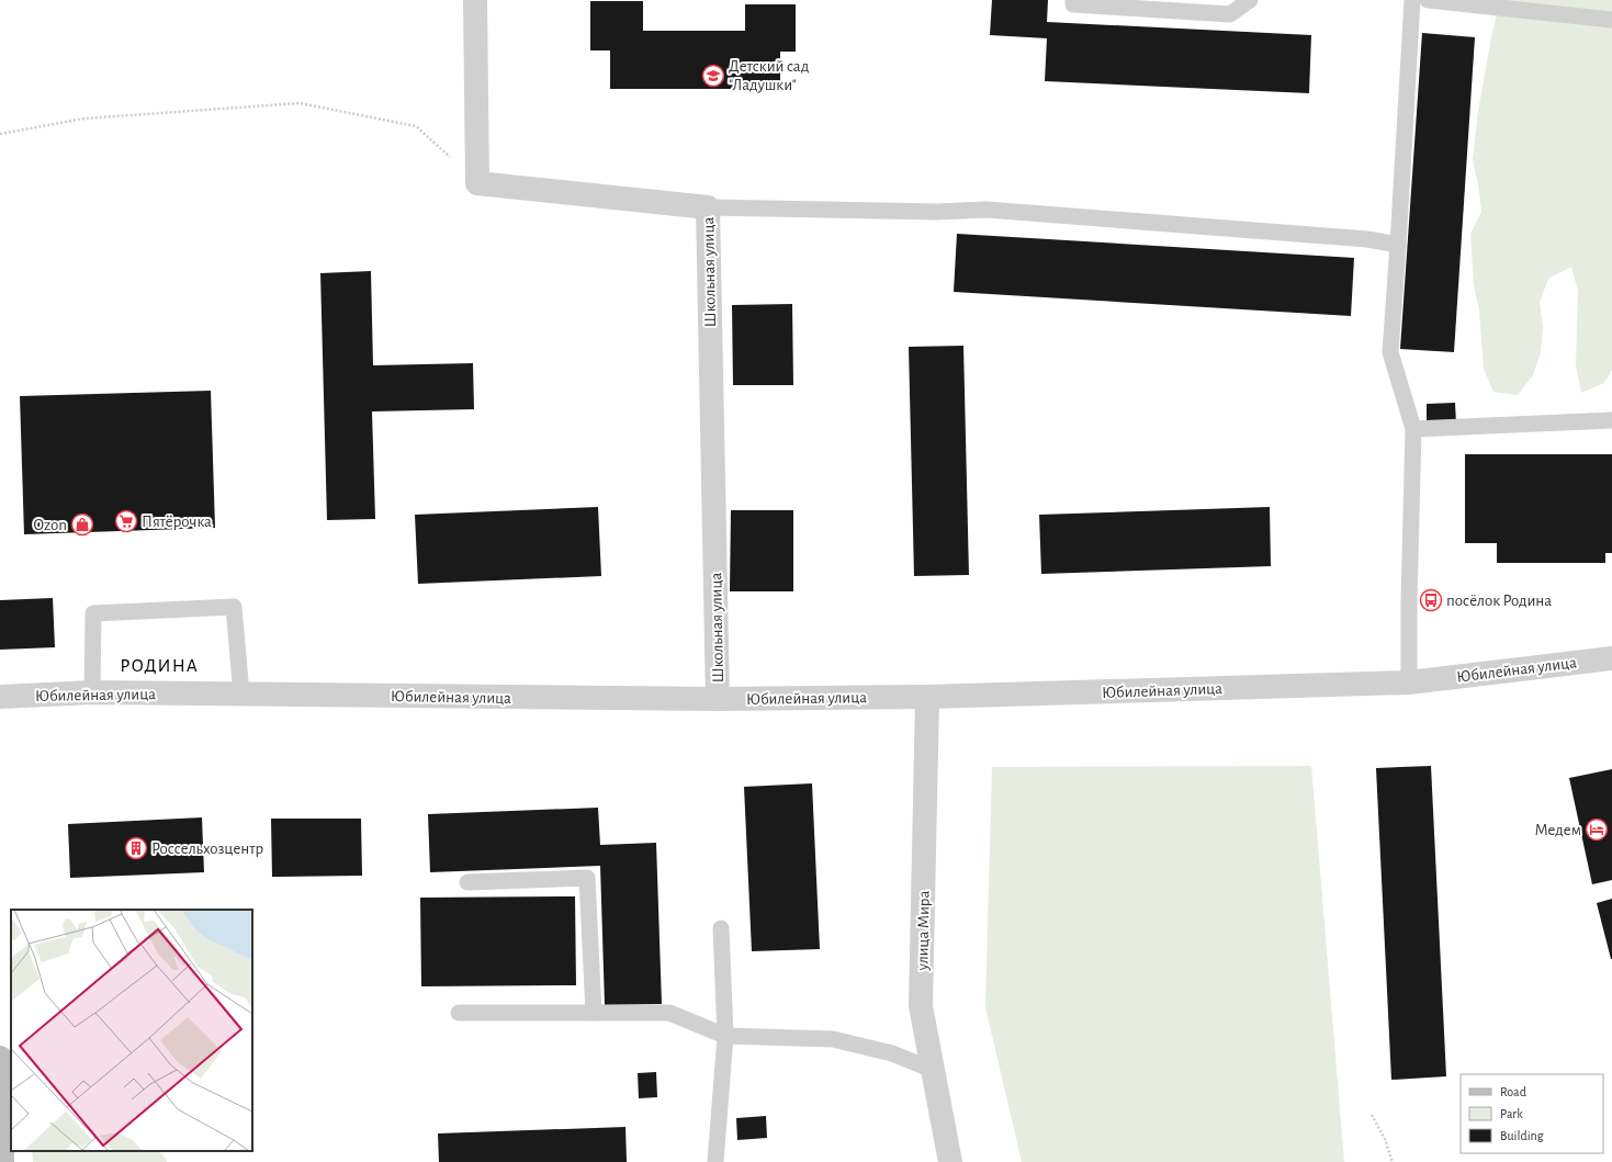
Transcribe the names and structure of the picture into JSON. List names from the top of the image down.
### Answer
{
  "streets": {
    "street": ["Школьная улица", "Юбилейная улица", "улица Мира"]
  },
  "crossings": [
    ["Школьная улица", "Юбилейная улица"],
    ["Юбилейная улица", "улица Мира"]
  ],
  "districts": ["РОДИНА"],
  "places": {
    "school or university": ["Детский сад \"Ладушки\""],
    "supermarket": ["Пятёрочка"],
    "shop": ["Ozon"],
    "bus stop": ["посёлок Родина"],
    "hotel": ["Медем"],
    "building": ["Россельхозцентр"]
  },
  "legend": ["Road", "Park", "Building"]
}
